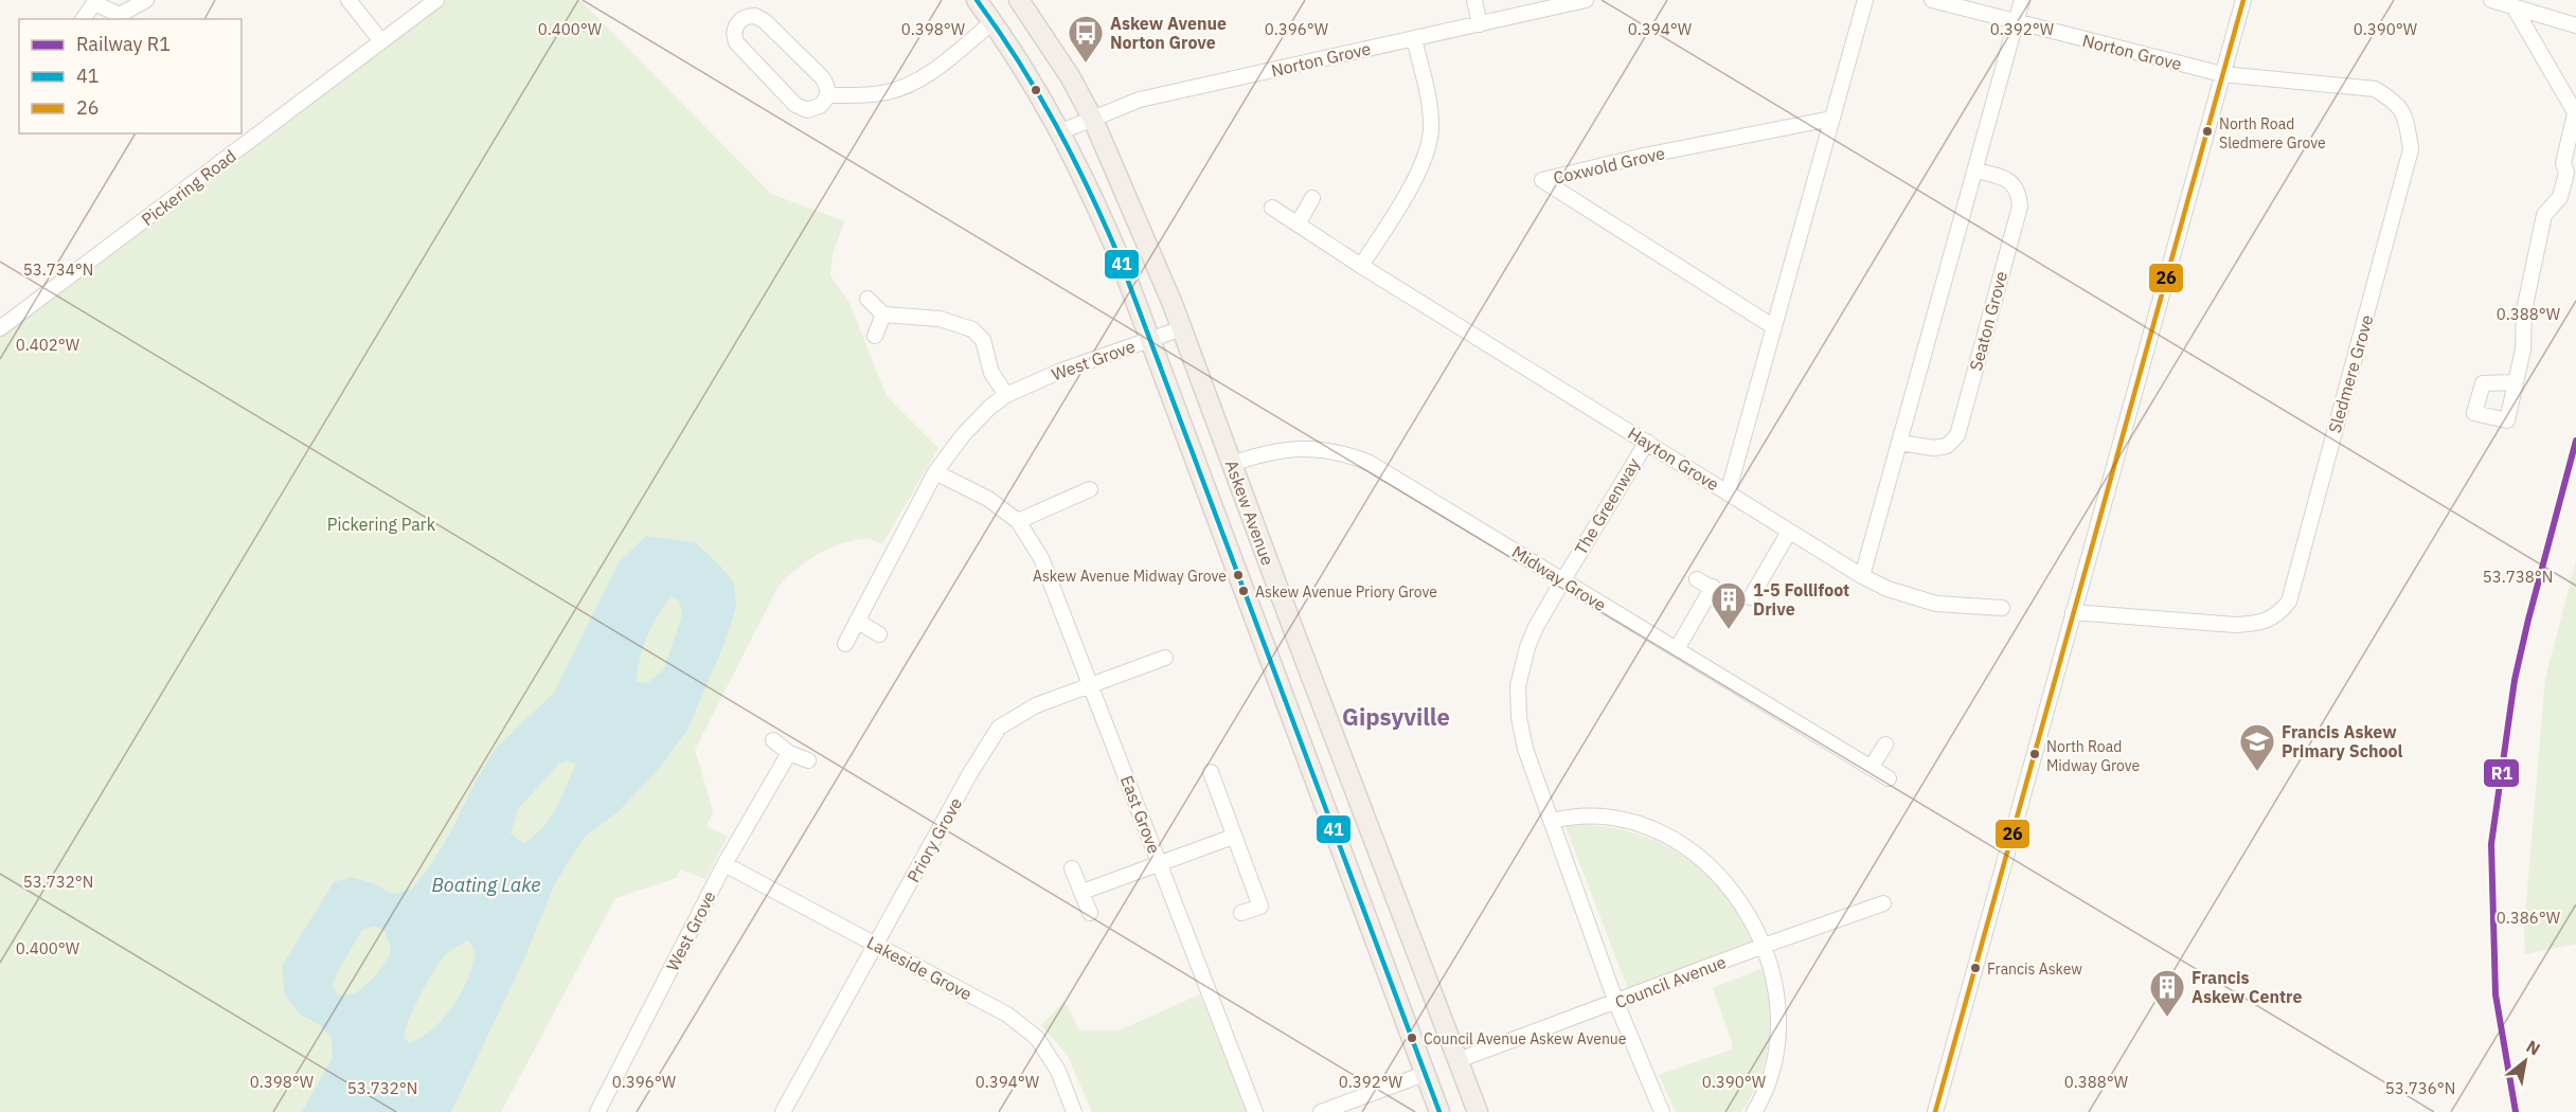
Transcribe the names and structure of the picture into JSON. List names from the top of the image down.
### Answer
{
  "streets": {
    "main road": ["Askew Avenue"],
    "street": [
      "Norton Grove",
      "Coxwold Grove",
      "Pickering Road",
      "Seaton Grove",
      "West Grove",
      "Sledmere Grove",
      "Hayton Grove",
      "The Greenway",
      "Midway Grove",
      "East Grove",
      "Priory Grove",
      "Lakeside Grove",
      "Council Avenue"
    ]
  },
  "crossings": [
    ["Norton Grove", "Sledmere Grove"],
    ["Norton Grove", "Askew Avenue"],
    ["West Grove", "Askew Avenue"],
    ["West Grove", "East Grove"],
    ["West Grove", "Lakeside Grove"],
    ["Hayton Grove", "The Greenway"],
    ["The Greenway", "Midway Grove"],
    ["The Greenway", "Council Avenue"],
    ["Askew Avenue", "Midway Grove"],
    ["Askew Avenue", "Council Avenue"],
    ["East Grove", "Priory Grove"],
    ["Priory Grove", "Lakeside Grove"]
  ],
  "districts": ["Gipsyville"],
  "water": ["Boating Lake"],
  "parks": ["Pickering Park"],
  "places": {
    "bus stop": ["Askew Avenue Norton Grove"],
    "other": [
      "North Road Sledmere Grove",
      "Askew Avenue Midway Grove",
      "Askew Avenue Priory Grove",
      "North Road Midway Grove",
      "Francis Askew",
      "Council Avenue Askew Avenue"
    ],
    "building": ["1-5 Follifoot Drive", "Francis Askew Centre"],
    "school or university": ["Francis Askew Primary School"]
  },
  "lines": ["transit line 41", "transit line 26", "rail line R1"],
  "legend": ["Railway R1", "41", "26"],
  "north": "top right",
  "coordinates": [
    "0.400°W",
    "0.396°W",
    "0.394°W",
    "0.392°W",
    "0.398°W",
    "0.390°W",
    "53.734°N",
    "0.388°W",
    "0.402°W",
    "53.738°N",
    "53.732°N",
    "0.386°W",
    "53.736°N"
  ]
}
